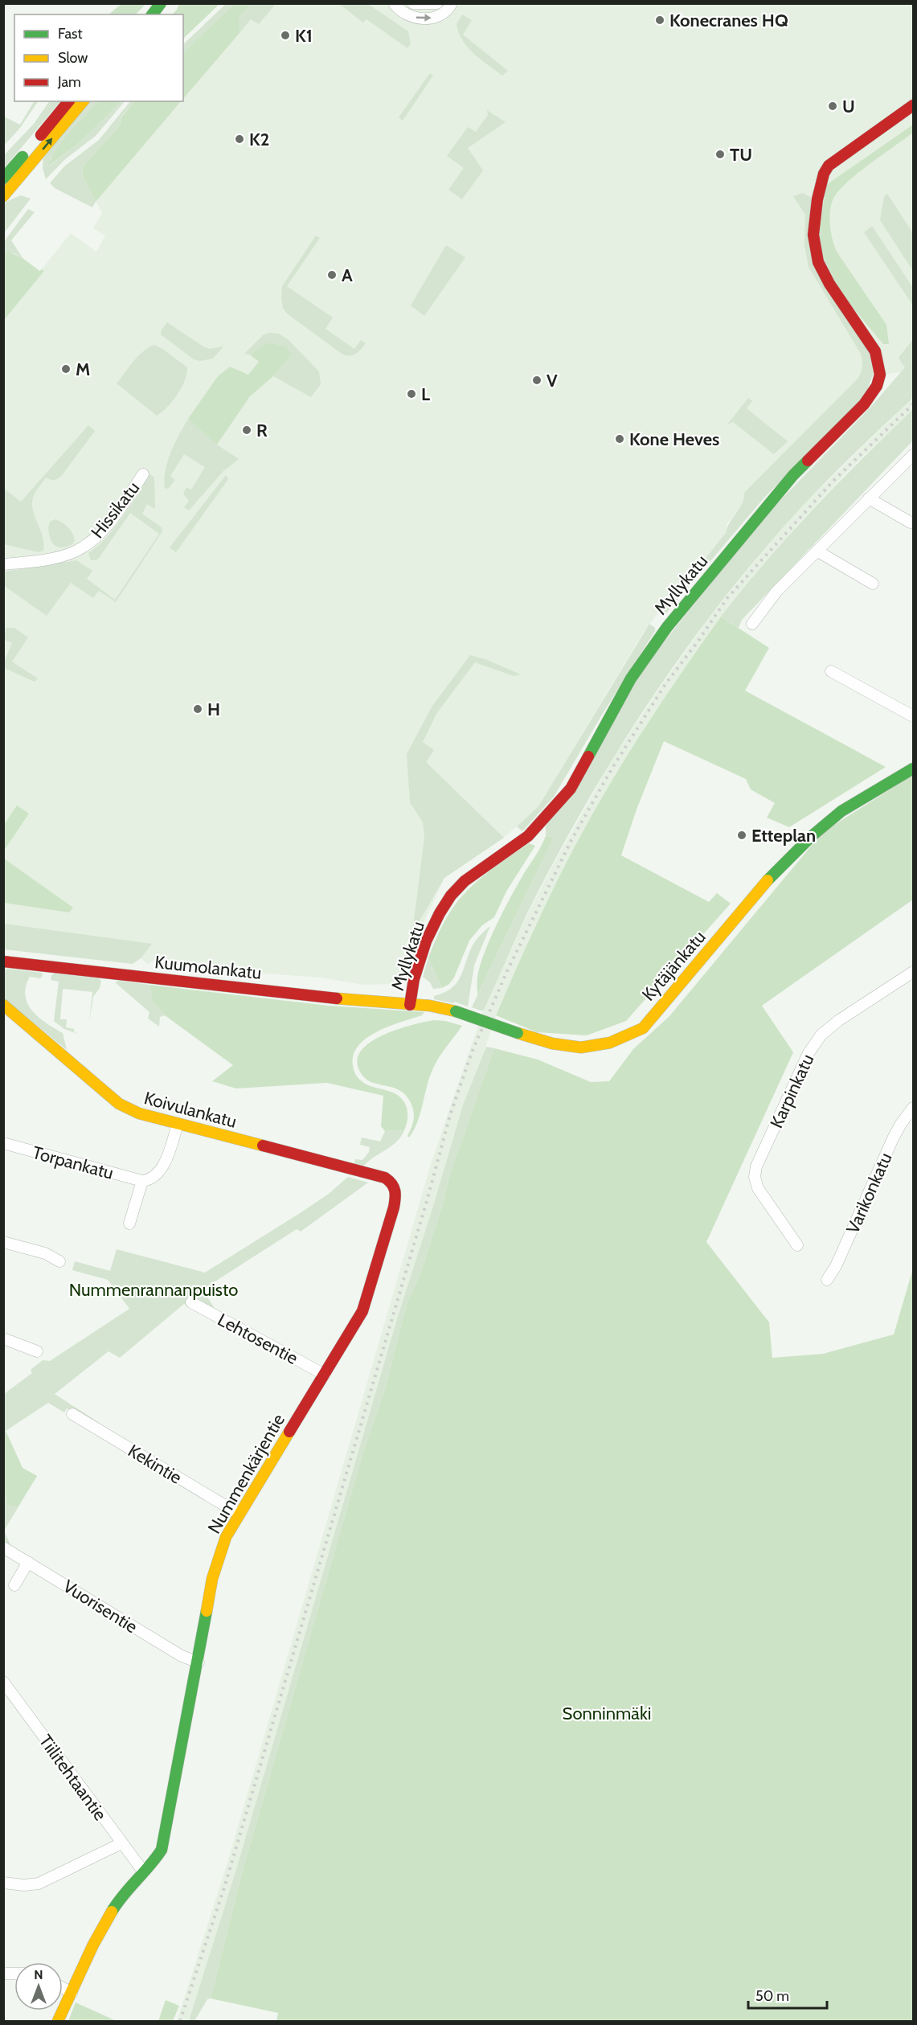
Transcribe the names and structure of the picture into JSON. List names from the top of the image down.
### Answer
{
  "streets": {
    "street": [
      "Hissikatu",
      "Myllykatu",
      "Kytäjänkatu",
      "Kuumolankatu",
      "Karpinkatu",
      "Koivulankatu",
      "Torpankatu",
      "Varikonkatu",
      "Lehtosentie",
      "Kekintie",
      "Nummenkärjentie",
      "Vuorisentie",
      "Tiilitehtaantie"
    ]
  },
  "crossings": [
    ["Myllykatu", "Kytäjänkatu"],
    ["Myllykatu", "Kuumolankatu"],
    ["Kytäjänkatu", "Kuumolankatu"],
    ["Koivulankatu", "Nummenkärjentie"],
    ["Lehtosentie", "Nummenkärjentie"],
    ["Kekintie", "Nummenkärjentie"],
    ["Nummenkärjentie", "Vuorisentie"],
    ["Nummenkärjentie", "Tiilitehtaantie"]
  ],
  "parks": ["Nummenrannanpuisto", "Sonninmäki"],
  "places": [
    "Konecranes HQ",
    "K1",
    "U",
    "K2",
    "TU",
    "A",
    "M",
    "V",
    "L",
    "R",
    "Kone Heves",
    "H",
    "Etteplan"
  ],
  "legend": ["Fast", "Slow", "Jam"],
  "scale_bar": "50 m",
  "north": "top"
}
